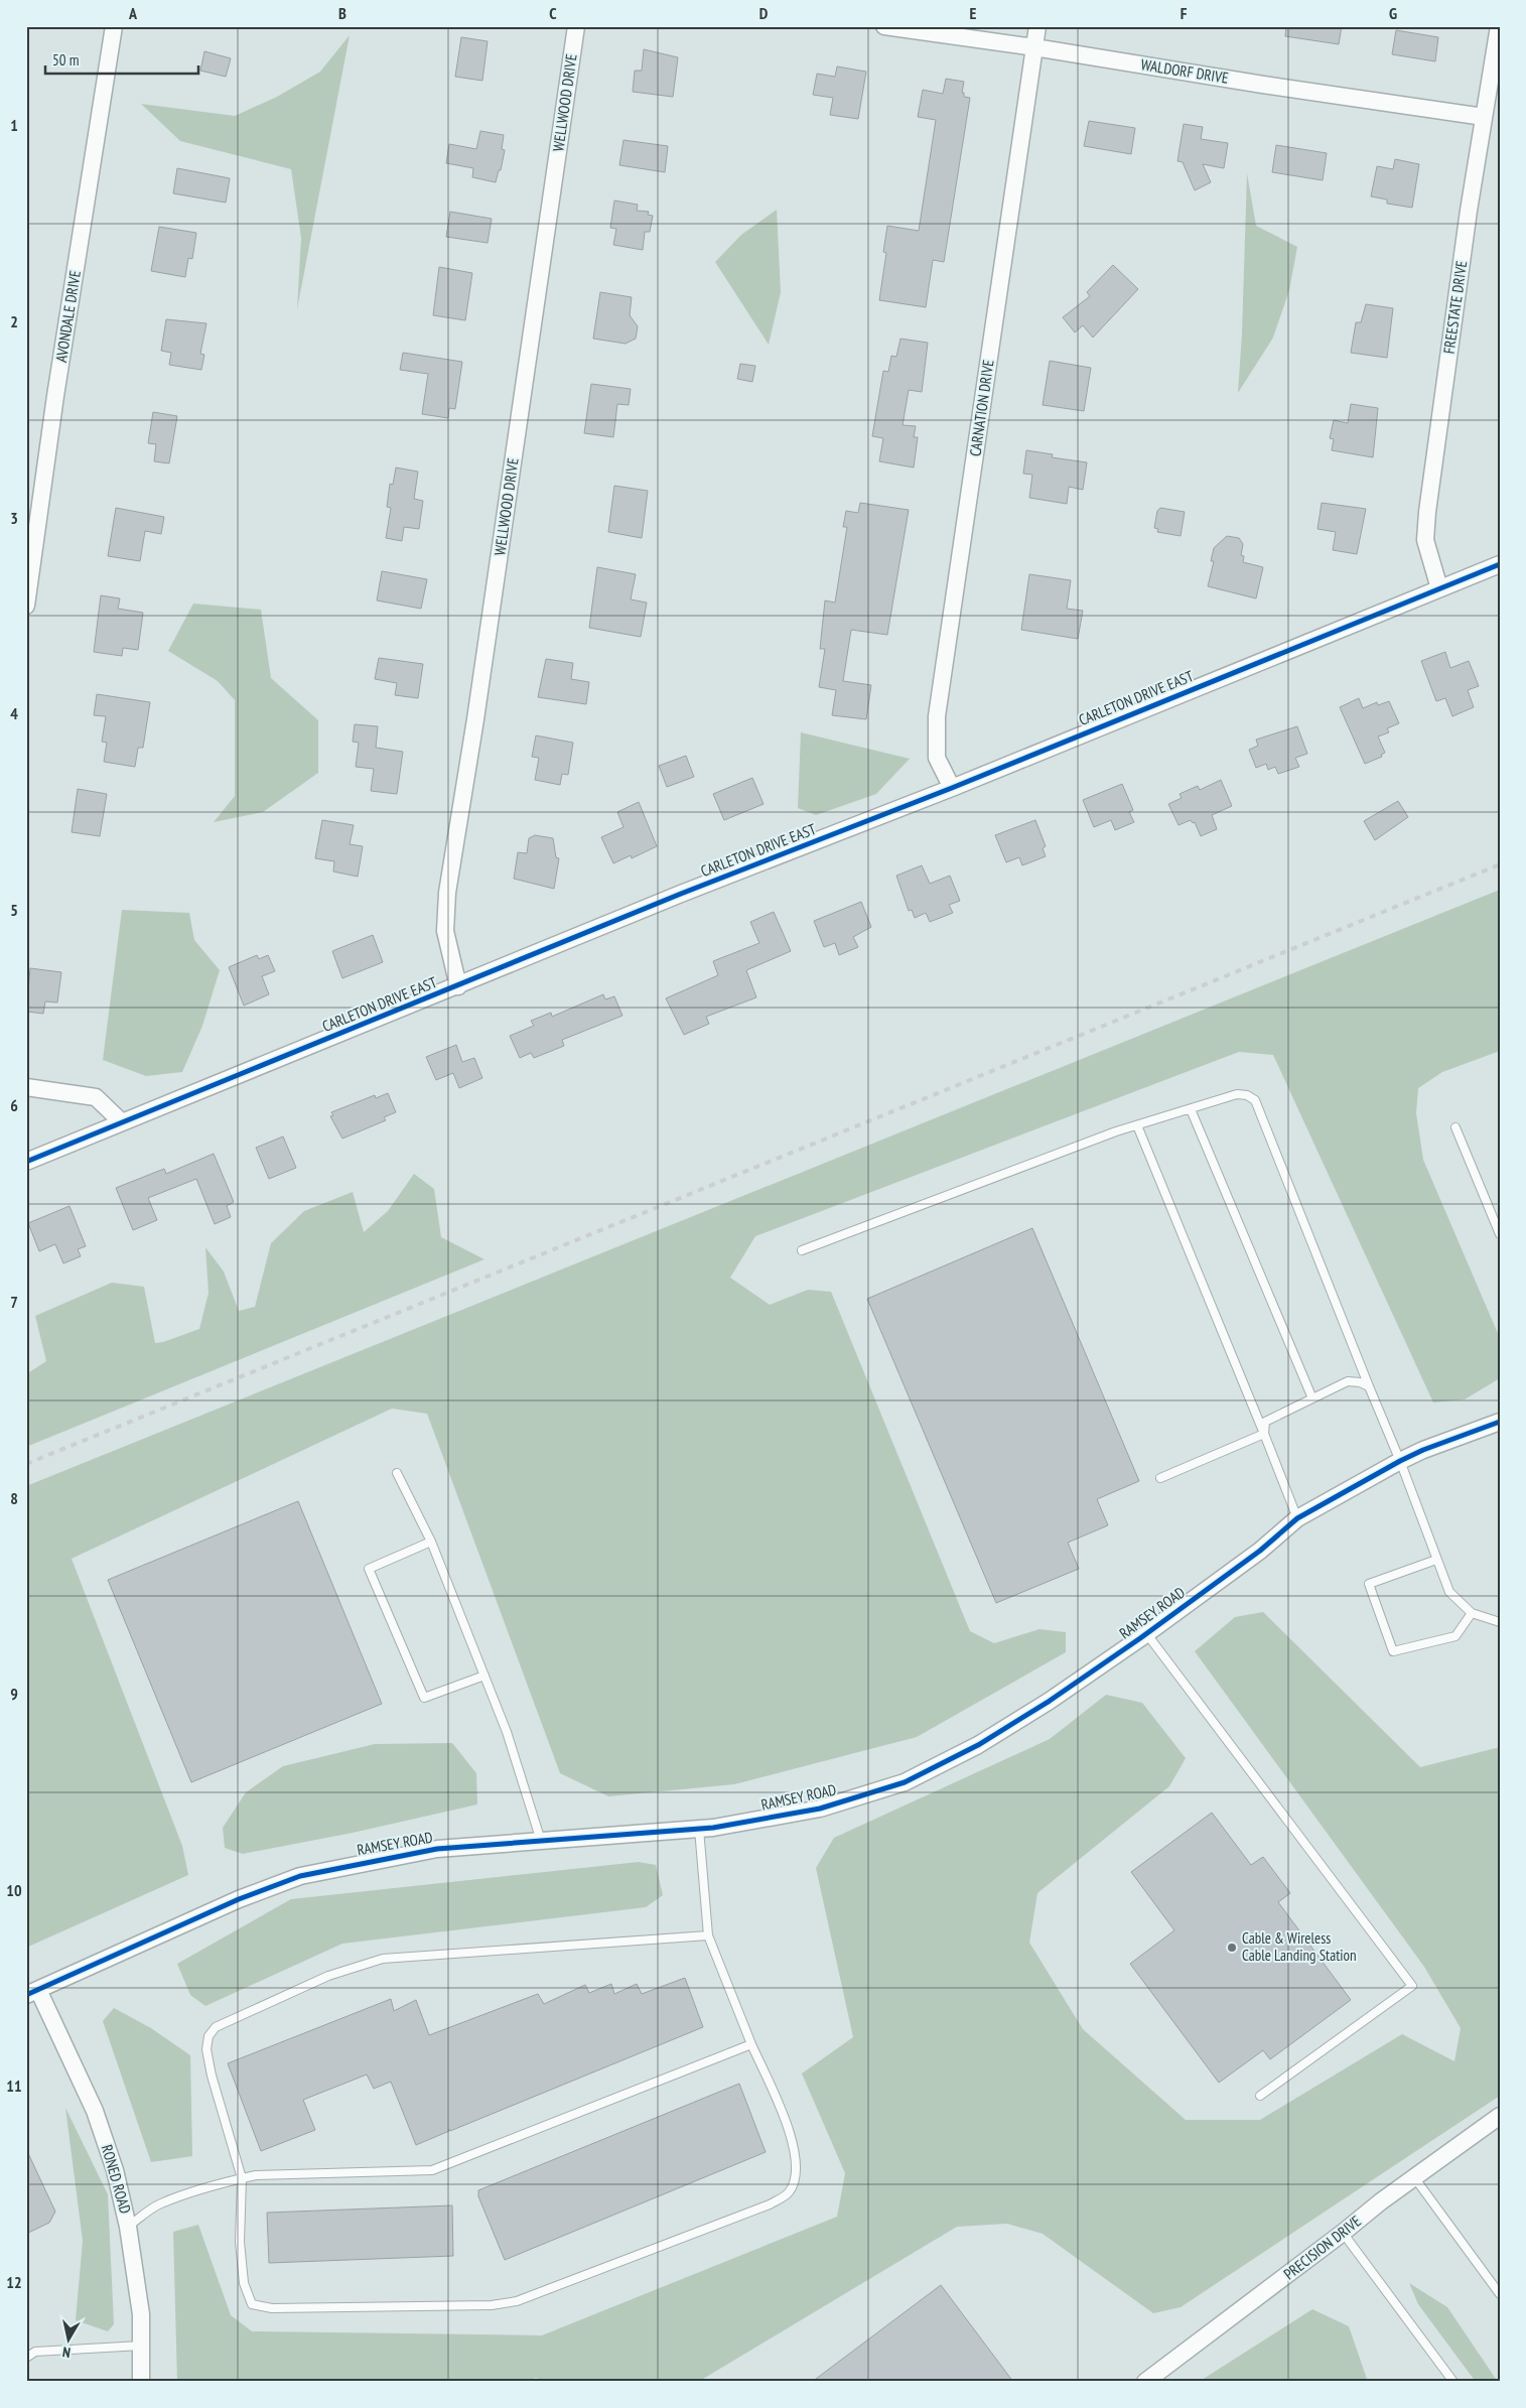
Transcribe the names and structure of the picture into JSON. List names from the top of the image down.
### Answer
{
  "streets": {
    "street": [
      "WALDORF DRIVE",
      "WELLWOOD DRIVE",
      "FREESTATE DRIVE",
      "AVONDALE DRIVE",
      "CARNATION DRIVE",
      "CARLETON DRIVE EAST",
      "RAMSEY ROAD",
      "RONED ROAD",
      "PRECISION DRIVE"
    ]
  },
  "crossings": [
    ["WALDORF DRIVE", "FREESTATE DRIVE"],
    ["WALDORF DRIVE", "CARNATION DRIVE"],
    ["WELLWOOD DRIVE", "CARLETON DRIVE EAST"],
    ["FREESTATE DRIVE", "CARLETON DRIVE EAST"],
    ["CARNATION DRIVE", "CARLETON DRIVE EAST"],
    ["RAMSEY ROAD", "RONED ROAD"]
  ],
  "places": ["Cable & Wireless Cable Landing Station"],
  "scale_bar": "50 m",
  "north": "bottom",
  "grid": {
    "columns": [
      "A",
      "B",
      "C",
      "D",
      "E",
      "F",
      "G"
    ],
    "rows": [
      "1",
      "2",
      "3",
      "4",
      "5",
      "6",
      "7",
      "8",
      "9",
      "10",
      "11",
      "12"
    ]
  }
}
